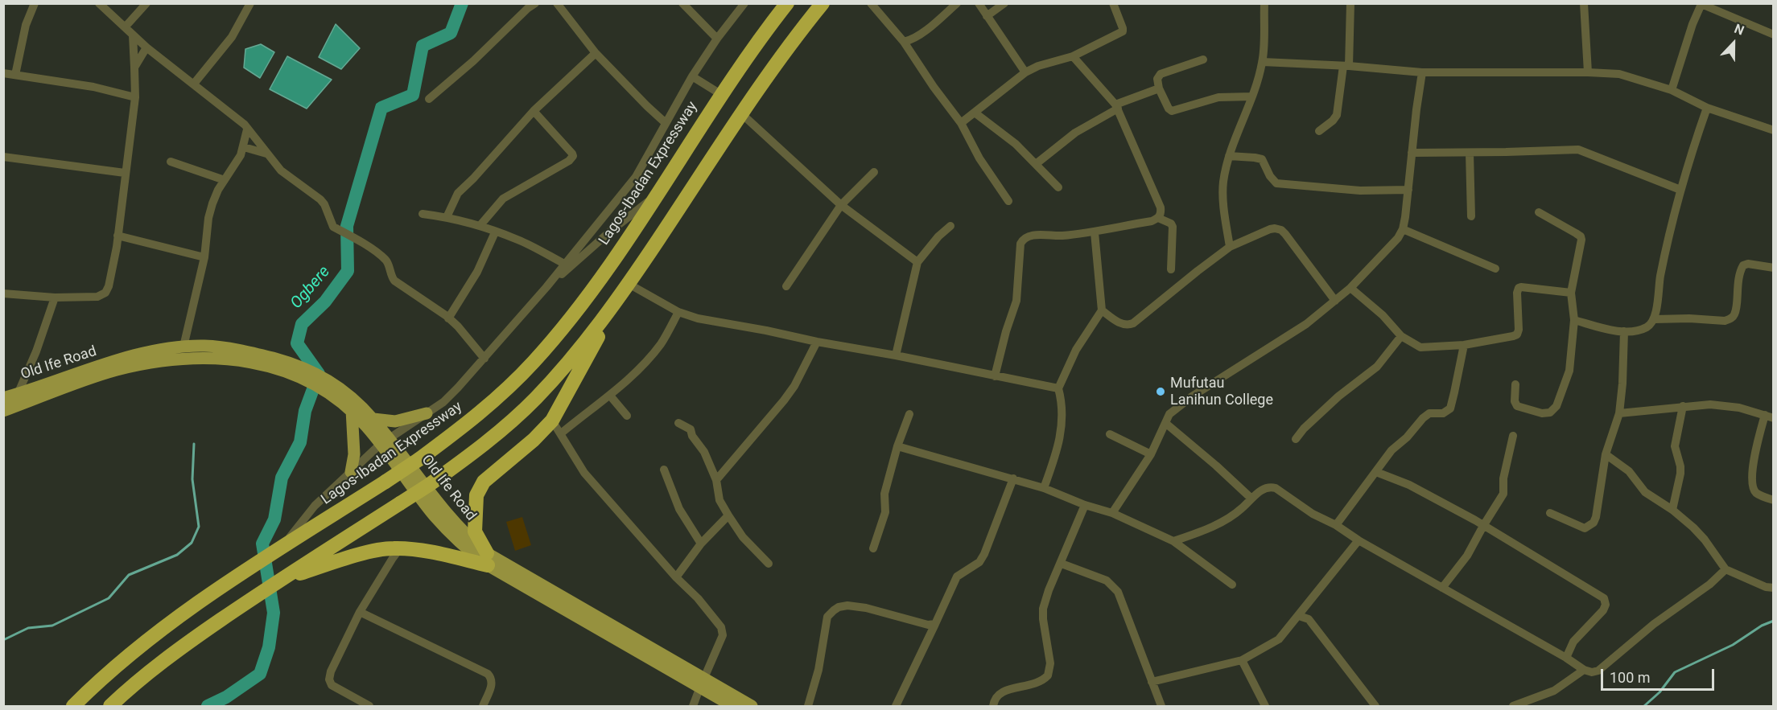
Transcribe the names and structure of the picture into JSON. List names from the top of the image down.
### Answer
{
  "streets": {
    "highway": ["Lagos-Ibadan Expressway"],
    "main road": ["Old Ife Road"]
  },
  "water": ["Ogbere"],
  "places": ["Mufutau Lanihun College"],
  "scale_bar": "100 m",
  "north": "top"
}
